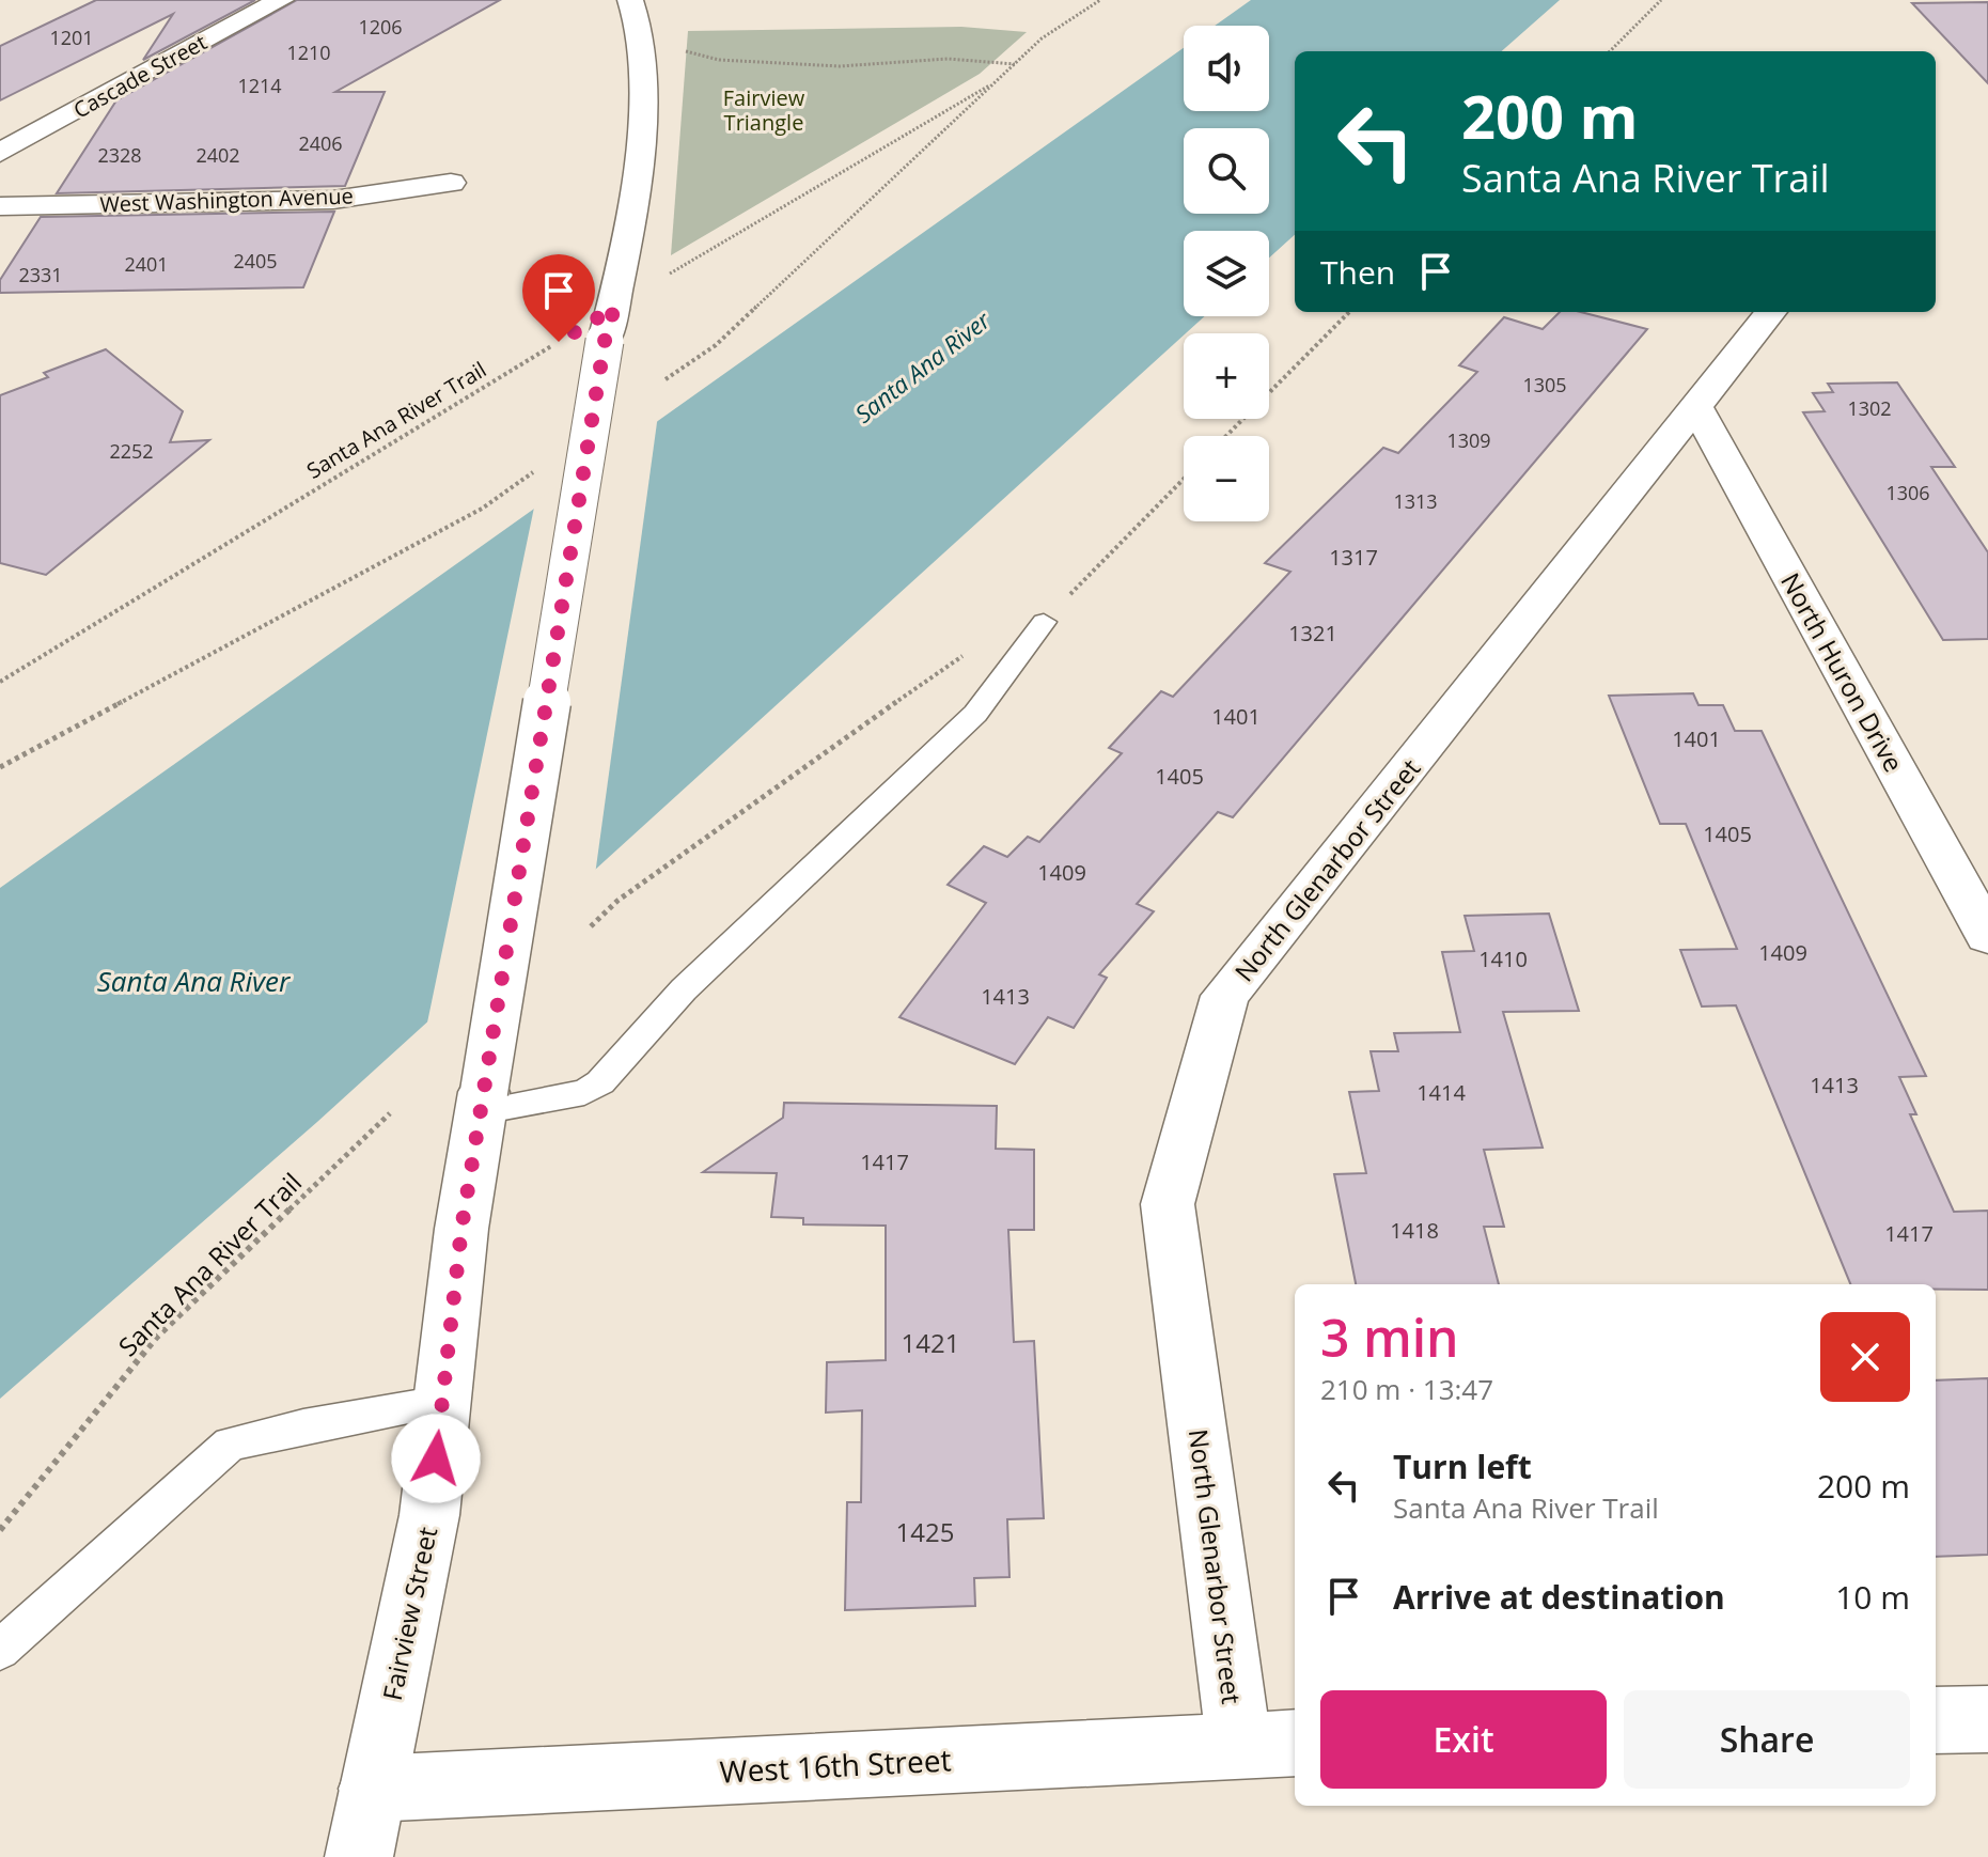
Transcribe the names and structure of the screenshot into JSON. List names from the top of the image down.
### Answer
{
  "streets": {
    "street": [
      "Cascade Street",
      "West Washington Avenue",
      "North Huron Drive",
      "North Glenarbor Street",
      "Fairview Street",
      "West 16th Street"
    ],
    "path": ["Santa Ana River Trail"]
  },
  "crossings": [
    ["Santa Ana River Trail", "Fairview Street"],
    ["North Huron Drive", "North Glenarbor Street"],
    ["North Glenarbor Street", "West 16th Street"],
    ["Fairview Street", "West 16th Street"]
  ],
  "water": ["Santa Ana River"],
  "parks": ["Fairview Triangle"],
  "house_numbers": [
    "1206",
    "1201",
    "1210",
    "1214",
    "2406",
    "2328",
    "2402",
    "2405",
    "2401",
    "2331",
    "1305",
    "1302",
    "1309",
    "2252",
    "1306",
    "1313",
    "1317",
    "1321",
    "1401",
    "1401",
    "1405",
    "1405",
    "1409",
    "1409",
    "1410",
    "1413",
    "1413",
    "1414",
    "1417",
    "1418",
    "1417",
    "1421",
    "1425"
  ],
  "page": {
    "map_buttons": ["+", "−"],
    "turn": ["200 m", "Santa Ana River Trail"],
    "then": "Then",
    "heading": ["3 min", "210 m · 13:47"],
    "list": [
      {
        "name": "Turn left",
        "note": "Santa Ana River Trail",
        "value": "200 m"
      },
      {
        "name": "Arrive at destination",
        "value": "10 m"
      }
    ],
    "buttons": ["Exit", "Share"]
  }
}
